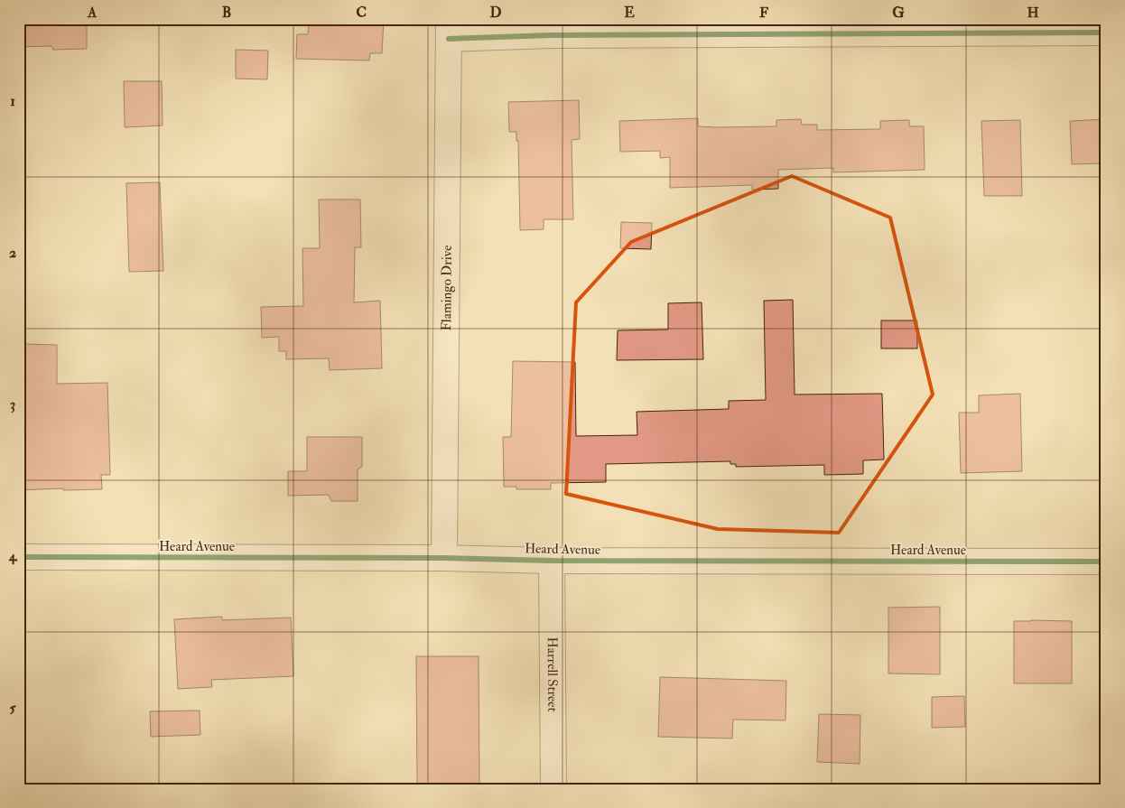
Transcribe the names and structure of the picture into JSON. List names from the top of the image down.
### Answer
{
  "streets": {
    "street": ["Flamingo Drive", "Heard Avenue", "Harrell Street"]
  },
  "crossings": [
    ["Flamingo Drive", "Heard Avenue"],
    ["Heard Avenue", "Harrell Street"]
  ],
  "grid": {
    "columns": [
      "A",
      "B",
      "C",
      "D",
      "E",
      "F",
      "G",
      "H"
    ],
    "rows": [
      "1",
      "2",
      "3",
      "4",
      "5"
    ]
  }
}
